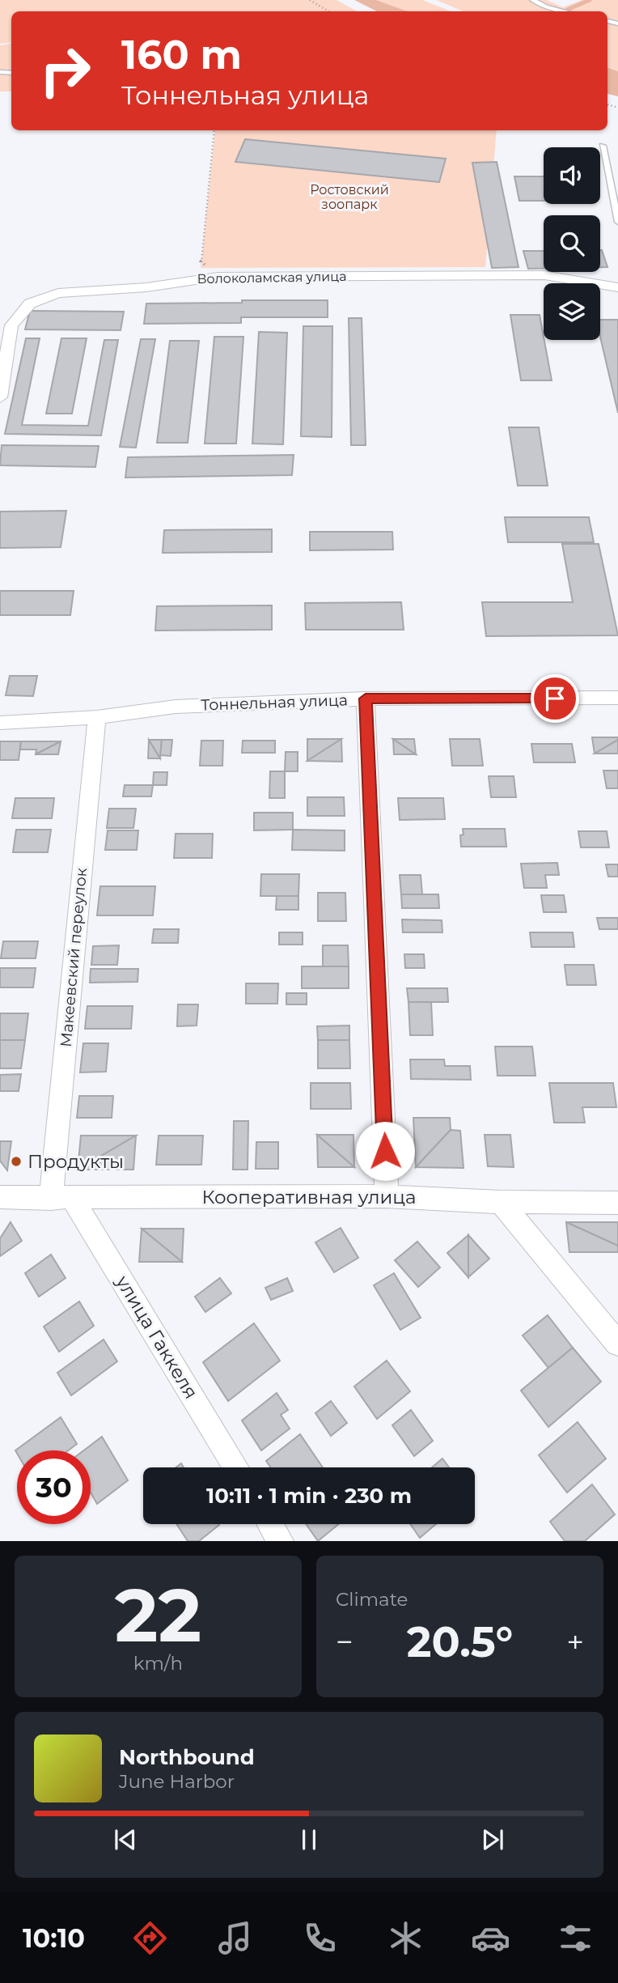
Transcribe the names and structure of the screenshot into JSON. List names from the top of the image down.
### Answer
{
  "streets": {
    "street": [
      "Волоколамская улица",
      "Тоннельная улица",
      "Макеевский переулок",
      "Кооперативная улица",
      "улица Гаккеля"
    ]
  },
  "crossings": [
    ["Тоннельная улица", "Макеевский переулок"],
    ["Макеевский переулок", "Кооперативная улица"],
    ["Макеевский переулок", "улица Гаккеля"],
    ["Кооперативная улица", "улица Гаккеля"]
  ],
  "parks": ["Ростовский зоопарк"],
  "places": ["Продукты"],
  "page": {
    "turn": ["160 m", "Тоннельная улица"],
    "limit": "30",
    "trip": "10:11 · 1 min · 230 m",
    "tile": [
      ["22", "km/h"],
      "Climate"
    ],
    "heat": ["−", "20.5°", "+"],
    "song": ["Northbound", "June Harbor"],
    "tabs": "10:10"
  }
}
